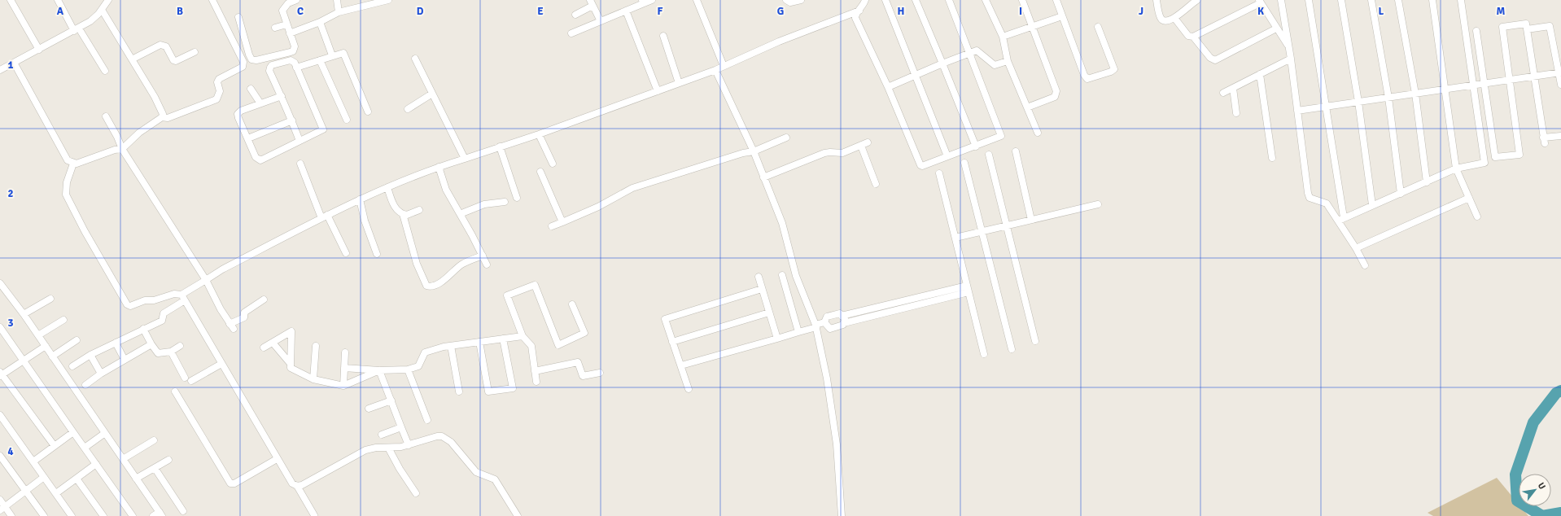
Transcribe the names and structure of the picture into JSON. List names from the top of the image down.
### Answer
{
  "north": "top right",
  "grid": {
    "columns": [
      "A",
      "B",
      "C",
      "D",
      "E",
      "F",
      "G",
      "H",
      "I",
      "J",
      "K",
      "L",
      "M"
    ],
    "rows": [
      "1",
      "2",
      "3",
      "4"
    ]
  }
}
